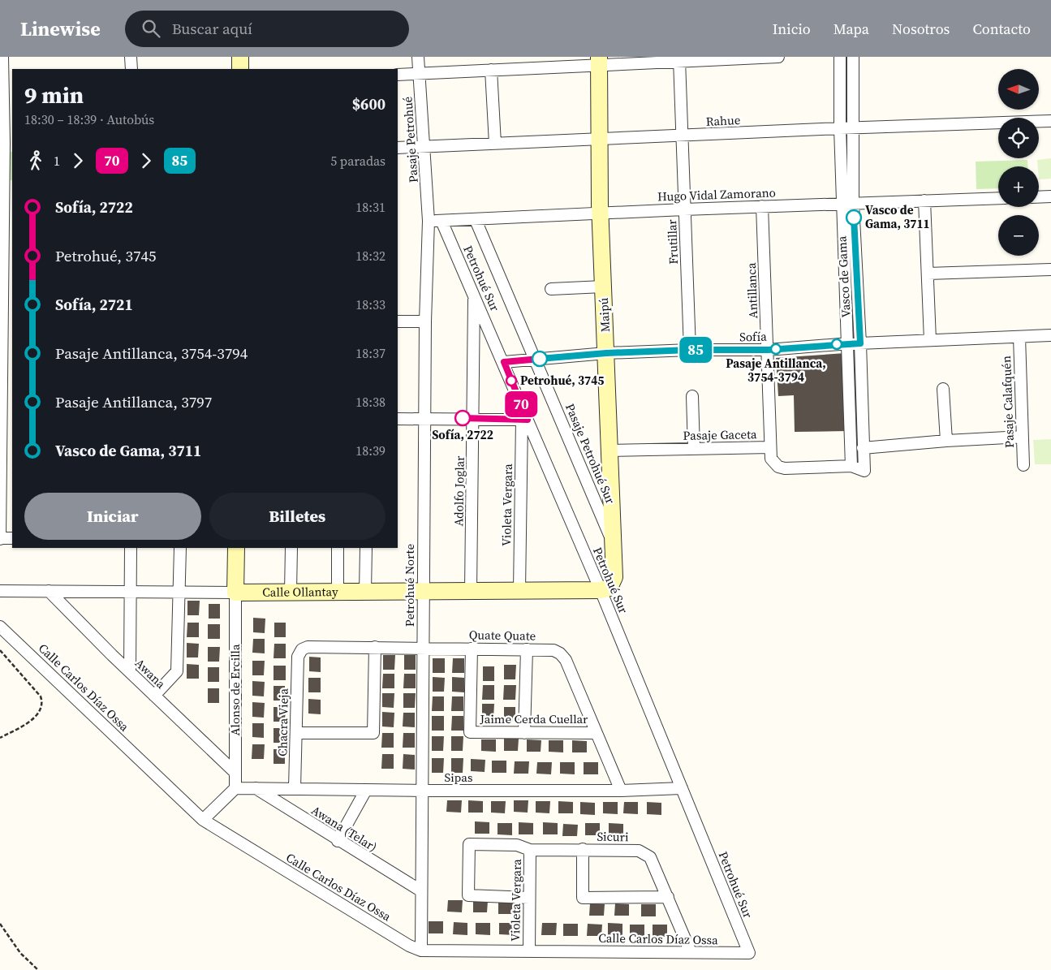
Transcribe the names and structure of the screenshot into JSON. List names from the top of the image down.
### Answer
{
  "streets": {
    "street": [
      "Rahue",
      "Pasaje Petrohué",
      "Hugo Vidal Zamorano",
      "Frutillar",
      "Vasco de Gama",
      "Petrohué Sur",
      "Antillanca",
      "Maipú",
      "Sofía",
      "Pasaje Calafquén",
      "Pasaje Gaceta",
      "Pasaje Petrohué Sur",
      "Adolfo Joglar",
      "Violeta Vergara",
      "Petrohué Norte",
      "Calle Ollantay",
      "Quate Quate",
      "Awana",
      "Calle Carlos Díaz Ossa",
      "Alonso de Ercilla",
      "Jaime Cerda Cuellar",
      "Chacra Vieja",
      "Sipas",
      "Awana (Telar)",
      "Sicuri"
    ]
  },
  "crossings": [
    ["Rahue", "Pasaje Petrohué"],
    ["Rahue", "Frutillar"],
    ["Rahue", "Vasco de Gama"],
    ["Rahue", "Maipú"],
    ["Pasaje Petrohué", "Hugo Vidal Zamorano"],
    ["Pasaje Petrohué", "Petrohué Norte"],
    ["Hugo Vidal Zamorano", "Frutillar"],
    ["Hugo Vidal Zamorano", "Vasco de Gama"],
    ["Hugo Vidal Zamorano", "Petrohué Sur"],
    ["Hugo Vidal Zamorano", "Antillanca"],
    ["Hugo Vidal Zamorano", "Maipú"],
    ["Hugo Vidal Zamorano", "Pasaje Petrohué Sur"],
    ["Hugo Vidal Zamorano", "Petrohué Norte"],
    ["Frutillar", "Sofía"],
    ["Vasco de Gama", "Sofía"],
    ["Vasco de Gama", "Pasaje Gaceta"],
    ["Petrohué Sur", "Maipú"],
    ["Petrohué Sur", "Sofía"],
    ["Petrohué Sur", "Adolfo Joglar"],
    ["Petrohué Sur", "Violeta Vergara"],
    ["Petrohué Sur", "Calle Ollantay"],
    ["Petrohué Sur", "Calle Carlos Díaz Ossa"],
    ["Petrohué Sur", "Sipas"],
    ["Antillanca", "Sofía"],
    ["Antillanca", "Pasaje Gaceta"],
    ["Maipú", "Sofía"],
    ["Maipú", "Pasaje Gaceta"],
    ["Maipú", "Pasaje Petrohué Sur"],
    ["Maipú", "Calle Ollantay"],
    ["Sofía", "Pasaje Calafquén"],
    ["Sofía", "Pasaje Petrohué Sur"],
    ["Adolfo Joglar", "Calle Ollantay"],
    ["Violeta Vergara", "Calle Ollantay"],
    ["Violeta Vergara", "Calle Carlos Díaz Ossa"],
    ["Violeta Vergara", "Sicuri"],
    ["Petrohué Norte", "Calle Ollantay"],
    ["Petrohué Norte", "Quate Quate"],
    ["Petrohué Norte", "Calle Carlos Díaz Ossa"],
    ["Petrohué Norte", "Sipas"],
    ["Petrohué Norte", "Awana (Telar)"],
    ["Calle Ollantay", "Awana"],
    ["Calle Ollantay", "Alonso de Ercilla"],
    ["Quate Quate", "Jaime Cerda Cuellar"],
    ["Quate Quate", "Chacra Vieja"],
    ["Quate Quate", "Sipas"],
    ["Awana", "Alonso de Ercilla"],
    ["Calle Carlos Díaz Ossa", "Sicuri"],
    ["Alonso de Ercilla", "Sipas"],
    ["Chacra Vieja", "Sipas"],
    ["Sipas", "Awana (Telar)"]
  ],
  "places": [
    "Vasco de Gama, 3711",
    "Pasaje Antillanca, 3754-3794",
    "Petrohué, 3745",
    "Sofía, 2722"
  ],
  "lines": ["bus line 85", "bus line 70"],
  "north": "left",
  "page": {
    "header": "Linewise",
    "search": "Buscar aquí",
    "nav": [
      "Inicio",
      "Mapa",
      "Nosotros",
      "Contacto"
    ],
    "on_map": ["70", "85"],
    "map_buttons": ["+", "−"],
    "heading": ["9 min", "18:30 – 18:39 · Autobús", "$600"],
    "legs": [
      "1",
      "70",
      "85",
      "5 paradas"
    ],
    "list": [
      {
        "name": "Sofía, 2722",
        "value": "18:31"
      },
      {
        "name": "Petrohué, 3745",
        "value": "18:32"
      },
      {
        "name": "Sofía, 2721",
        "value": "18:33"
      },
      {
        "name": "Pasaje Antillanca, 3754-3794",
        "value": "18:37"
      },
      {
        "name": "Pasaje Antillanca, 3797",
        "value": "18:38"
      },
      {
        "name": "Vasco de Gama, 3711",
        "value": "18:39"
      }
    ],
    "buttons": ["Iniciar", "Billetes"]
  }
}
